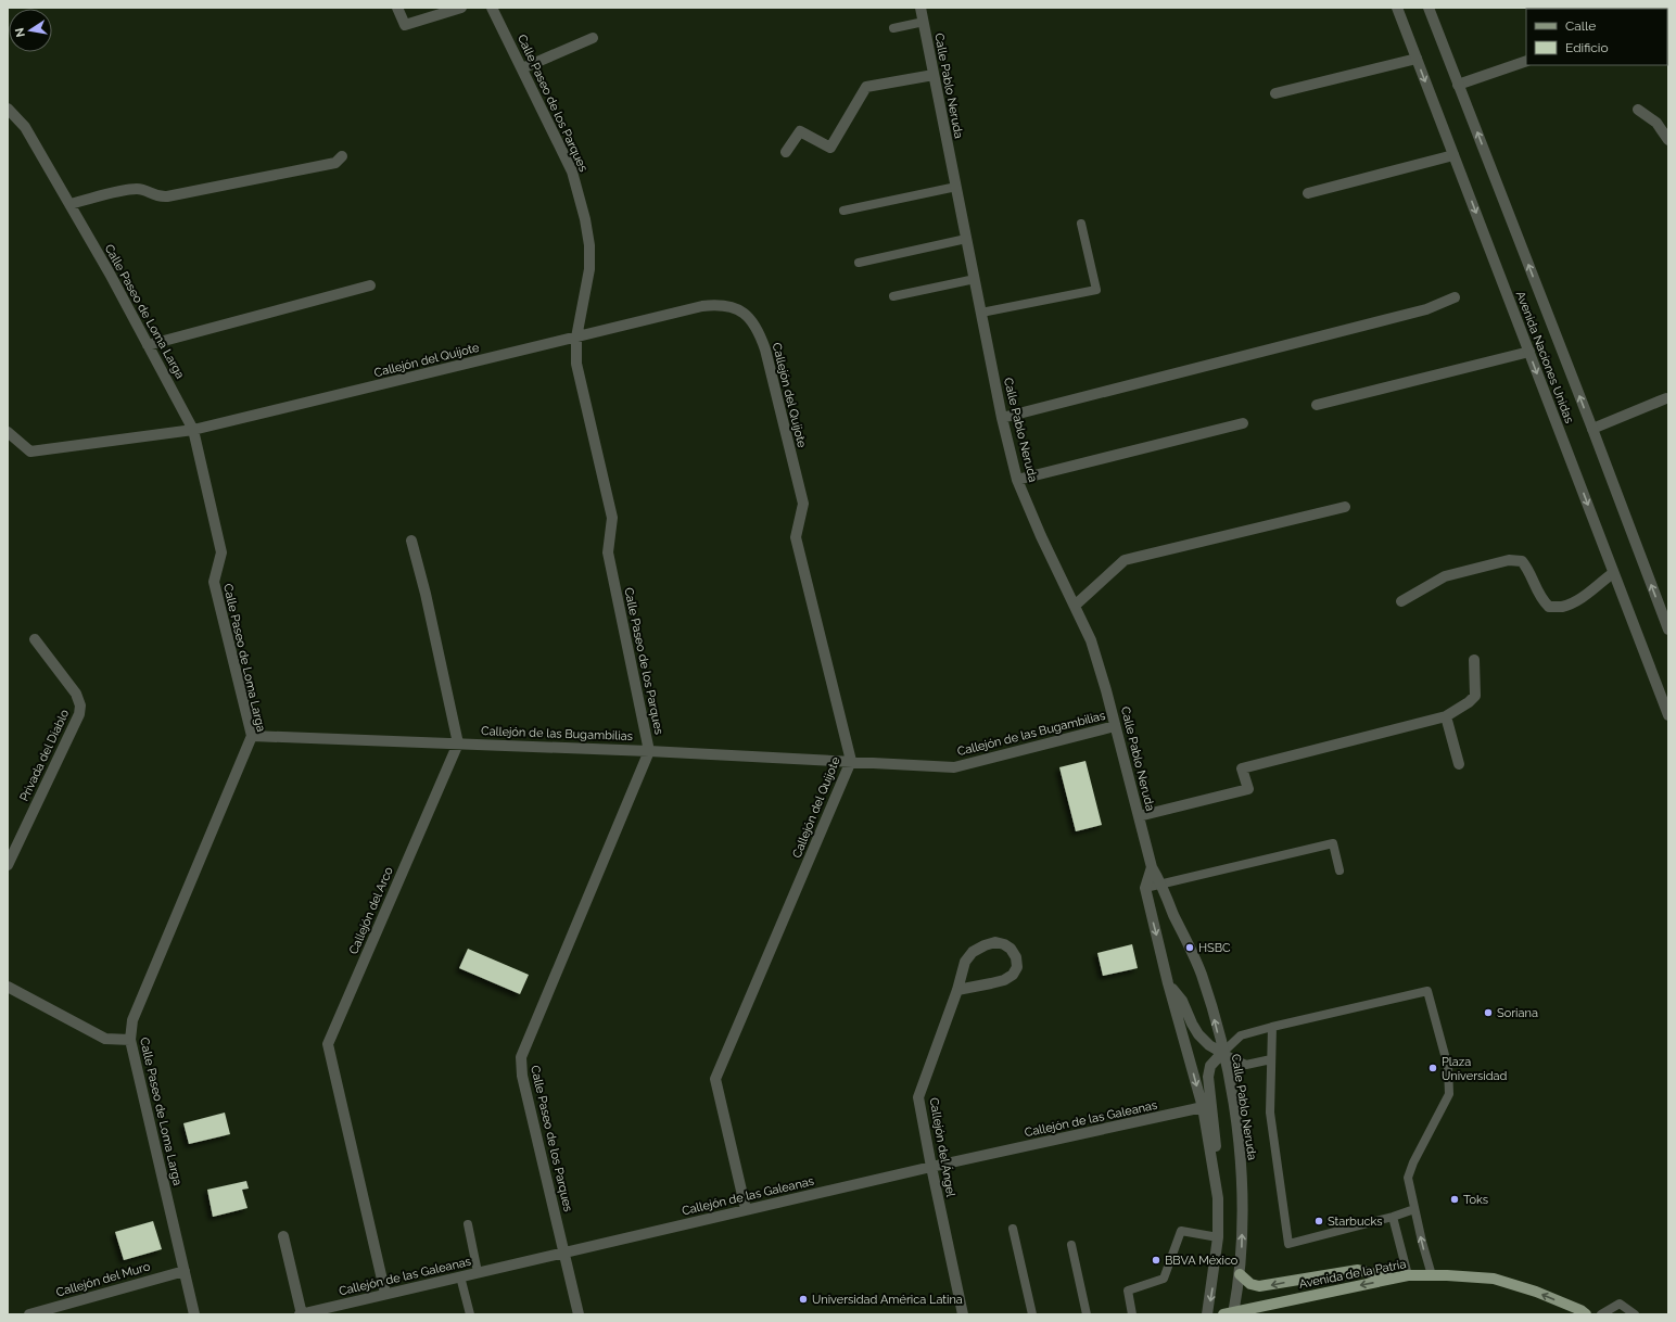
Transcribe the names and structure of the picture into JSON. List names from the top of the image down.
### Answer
{
  "streets": {
    "main road": ["Avenida de la Patria"],
    "street": [
      "Calle Pablo Neruda",
      "Calle Paseo de los Parques",
      "Calle Paseo de Loma Larga",
      "Avenida Naciones Unidas",
      "Callejón del Quijote",
      "Callejón de las Bugambilias",
      "Privada del Diablo",
      "Callejón del Arco",
      "Callejón de las Galeanas",
      "Callejón del Ángel",
      "Callejón del Muro"
    ]
  },
  "crossings": [
    ["Calle Pablo Neruda", "Callejón de las Bugambilias"],
    ["Calle Pablo Neruda", "Avenida de la Patria"],
    ["Calle Paseo de los Parques", "Callejón del Quijote"],
    ["Calle Paseo de los Parques", "Callejón de las Bugambilias"],
    ["Calle Paseo de los Parques", "Callejón de las Galeanas"],
    ["Calle Paseo de Loma Larga", "Callejón del Quijote"],
    ["Calle Paseo de Loma Larga", "Callejón de las Bugambilias"],
    ["Calle Paseo de Loma Larga", "Callejón del Muro"],
    ["Callejón del Quijote", "Callejón de las Bugambilias"],
    ["Callejón del Quijote", "Callejón de las Galeanas"],
    ["Callejón de las Bugambilias", "Callejón del Arco"],
    ["Callejón del Arco", "Callejón de las Galeanas"],
    ["Callejón de las Galeanas", "Callejón del Ángel"]
  ],
  "places": [
    "HSBC",
    "Soriana",
    "Plaza Universidad",
    "Toks",
    "Starbucks",
    "BBVA México",
    "Universidad América Latina"
  ],
  "legend": ["Calle", "Edificio"],
  "north": "left"
}
